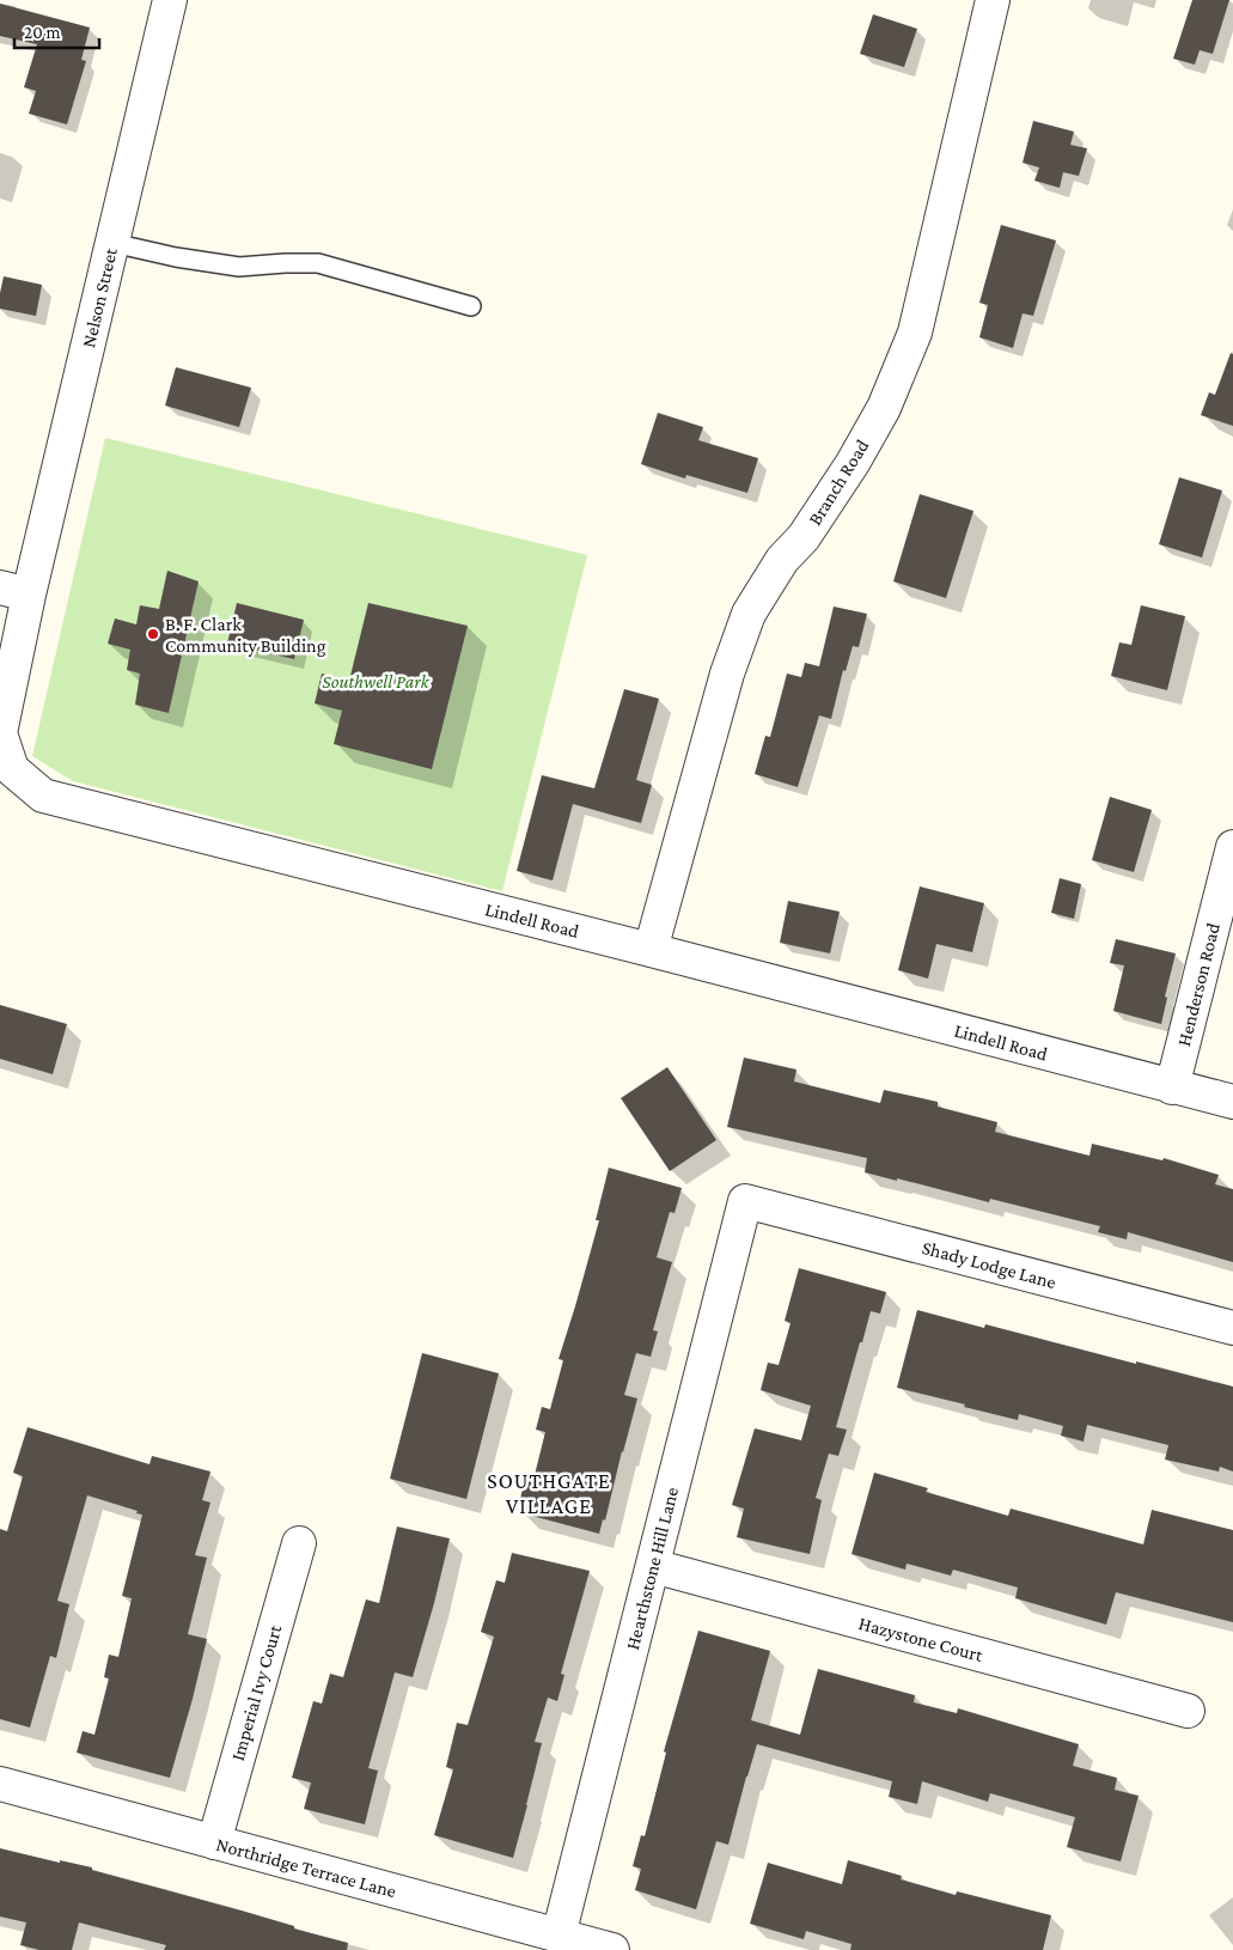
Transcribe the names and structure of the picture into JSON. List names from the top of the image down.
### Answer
{
  "streets": {
    "street": [
      "Nelson Street",
      "Branch Road",
      "Lindell Road",
      "Henderson Road",
      "Shady Lodge Lane",
      "Hearthstone Hill Lane",
      "Hazystone Court",
      "Imperial Ivy Court",
      "Northridge Terrace Lane"
    ]
  },
  "crossings": [
    ["Nelson Street", "Lindell Road"],
    ["Branch Road", "Lindell Road"],
    ["Lindell Road", "Henderson Road"],
    ["Shady Lodge Lane", "Hearthstone Hill Lane"],
    ["Hearthstone Hill Lane", "Hazystone Court"],
    ["Hearthstone Hill Lane", "Northridge Terrace Lane"],
    ["Imperial Ivy Court", "Northridge Terrace Lane"]
  ],
  "districts": ["SOUTHGATE VILLAGE"],
  "parks": ["Southwell Park"],
  "places": ["B. F. Clark Community Building"],
  "scale_bar": "20 m"
}
